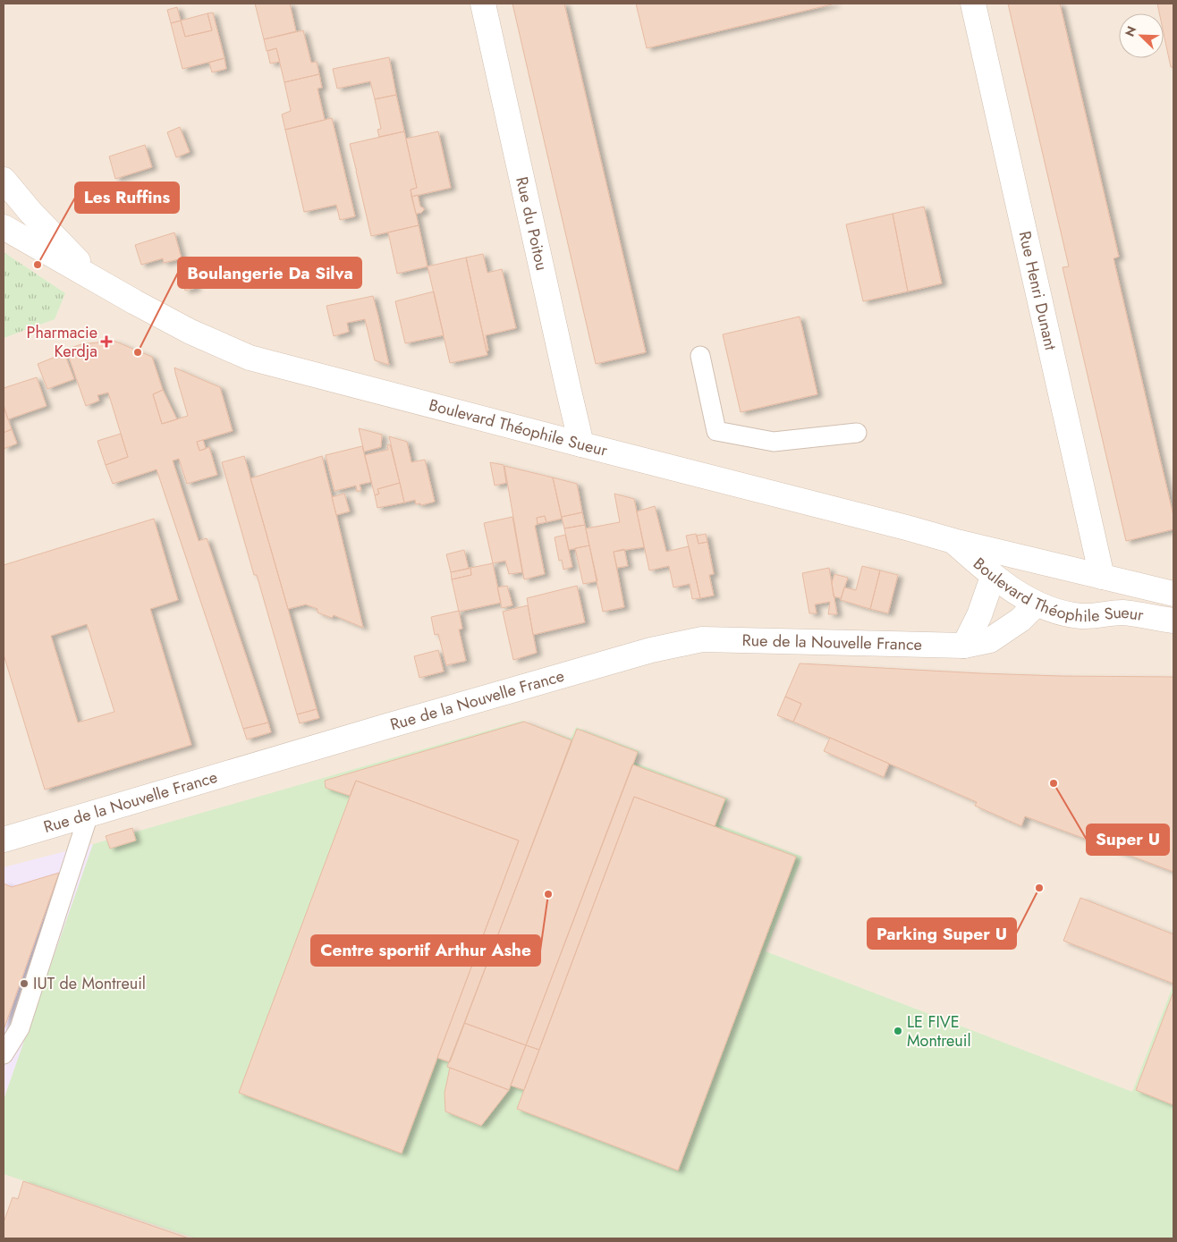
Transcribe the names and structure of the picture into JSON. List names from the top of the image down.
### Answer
{
  "streets": {
    "street": [
      "Rue du Poitou",
      "Rue Henri Dunant",
      "Boulevard Théophile Sueur",
      "Rue de la Nouvelle France"
    ]
  },
  "crossings": [
    ["Rue du Poitou", "Boulevard Théophile Sueur"],
    ["Rue Henri Dunant", "Boulevard Théophile Sueur"],
    ["Boulevard Théophile Sueur", "Rue de la Nouvelle France"]
  ],
  "places": {
    "other": [
      "Les Ruffins",
      "Boulangerie Da Silva",
      "Super U",
      "Parking Super U",
      "Centre sportif Arthur Ashe",
      "IUT de Montreuil",
      "LE FIVE Montreuil"
    ],
    "health": ["Pharmacie Kerdja"]
  },
  "north": "top left"
}
